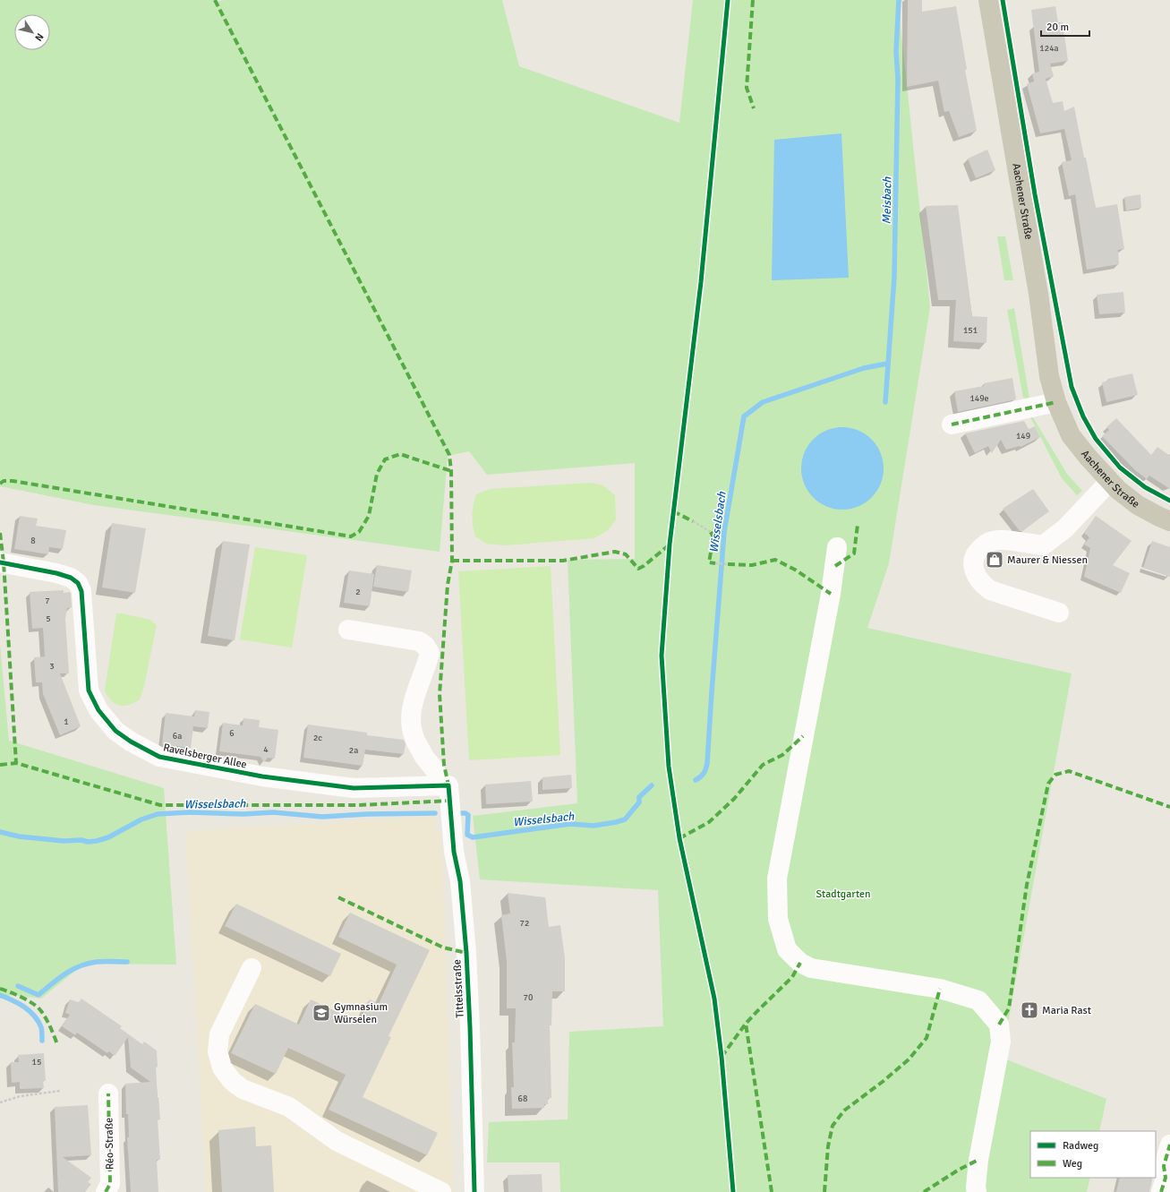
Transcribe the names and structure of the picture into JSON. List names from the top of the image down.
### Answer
{
  "streets": {
    "main road": ["Aachener Straße"],
    "street": ["Ravelsberger Allee", "Tittelsstraße", "Réo-Straße"]
  },
  "crossings": [
    ["Ravelsberger Allee", "Tittelsstraße"]
  ],
  "water": ["Meisbach", "Wisselsbach"],
  "parks": ["Stadtgarten"],
  "places": {
    "shop": ["Maurer & Niessen"],
    "church": ["Maria Rast"],
    "school or university": ["Gymnasium Würselen"]
  },
  "house_numbers": [
    "124a",
    "151",
    "149e",
    "149",
    "8",
    "2",
    "7",
    "5",
    "3",
    "1",
    "6",
    "6a",
    "2c",
    "4",
    "2a",
    "72",
    "70",
    "15",
    "68"
  ],
  "legend": ["Radweg", "Weg"],
  "scale_bar": "20 m",
  "north": "bottom right"
}
